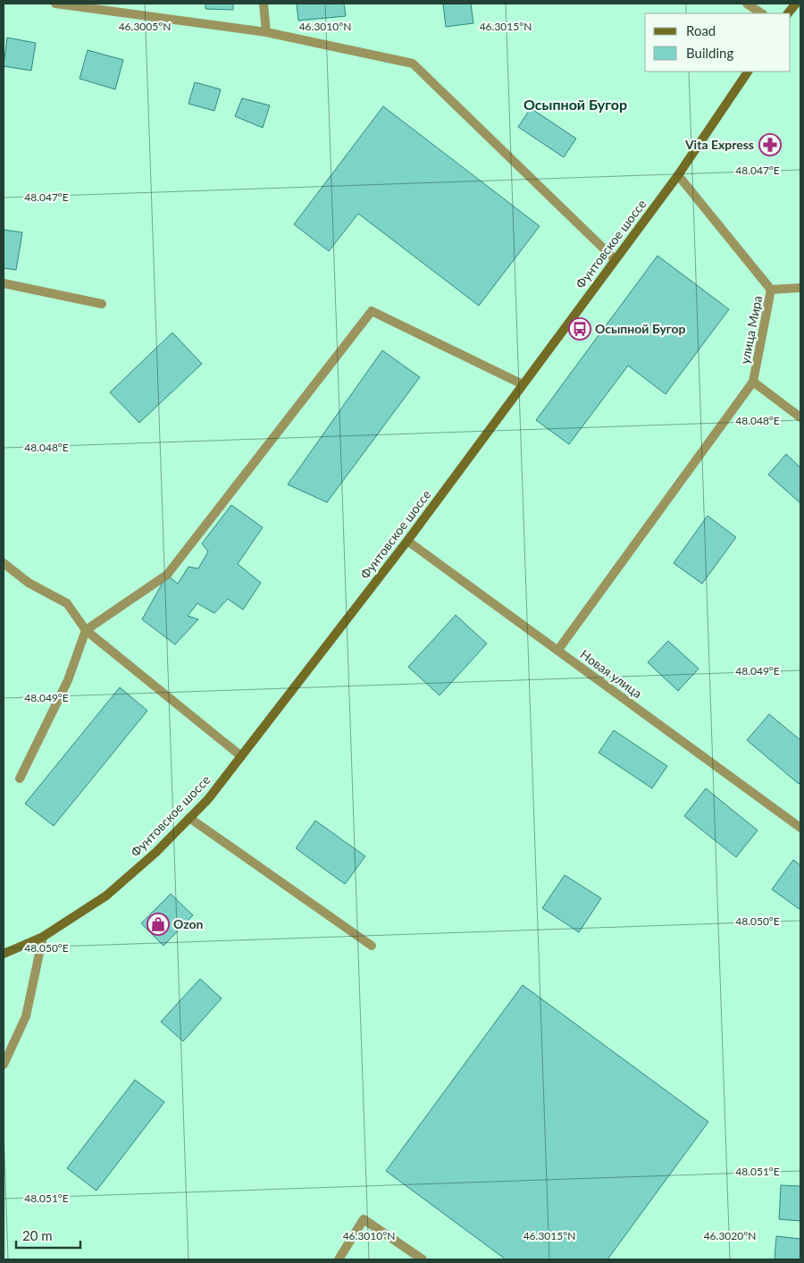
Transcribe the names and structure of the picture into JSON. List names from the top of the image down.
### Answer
{
  "streets": {
    "street": ["Фунтовское шоссе", "улица Мира", "Новая улица"]
  },
  "crossings": [
    ["Фунтовское шоссе", "улица Мира"],
    ["Фунтовское шоссе", "Новая улица"]
  ],
  "districts": ["Осыпной Бугор"],
  "places": {
    "pharmacy": ["Vita Express"],
    "bus stop": ["Осыпной Бугор"],
    "shop": ["Ozon"]
  },
  "legend": ["Road", "Building"],
  "scale_bar": "20 m",
  "coordinates": [
    "46.3005°N",
    "46.3010°N",
    "46.3015°N",
    "48.047°E",
    "48.048°E",
    "48.049°E",
    "48.050°E",
    "48.051°E",
    "46.3020°N"
  ]
}
